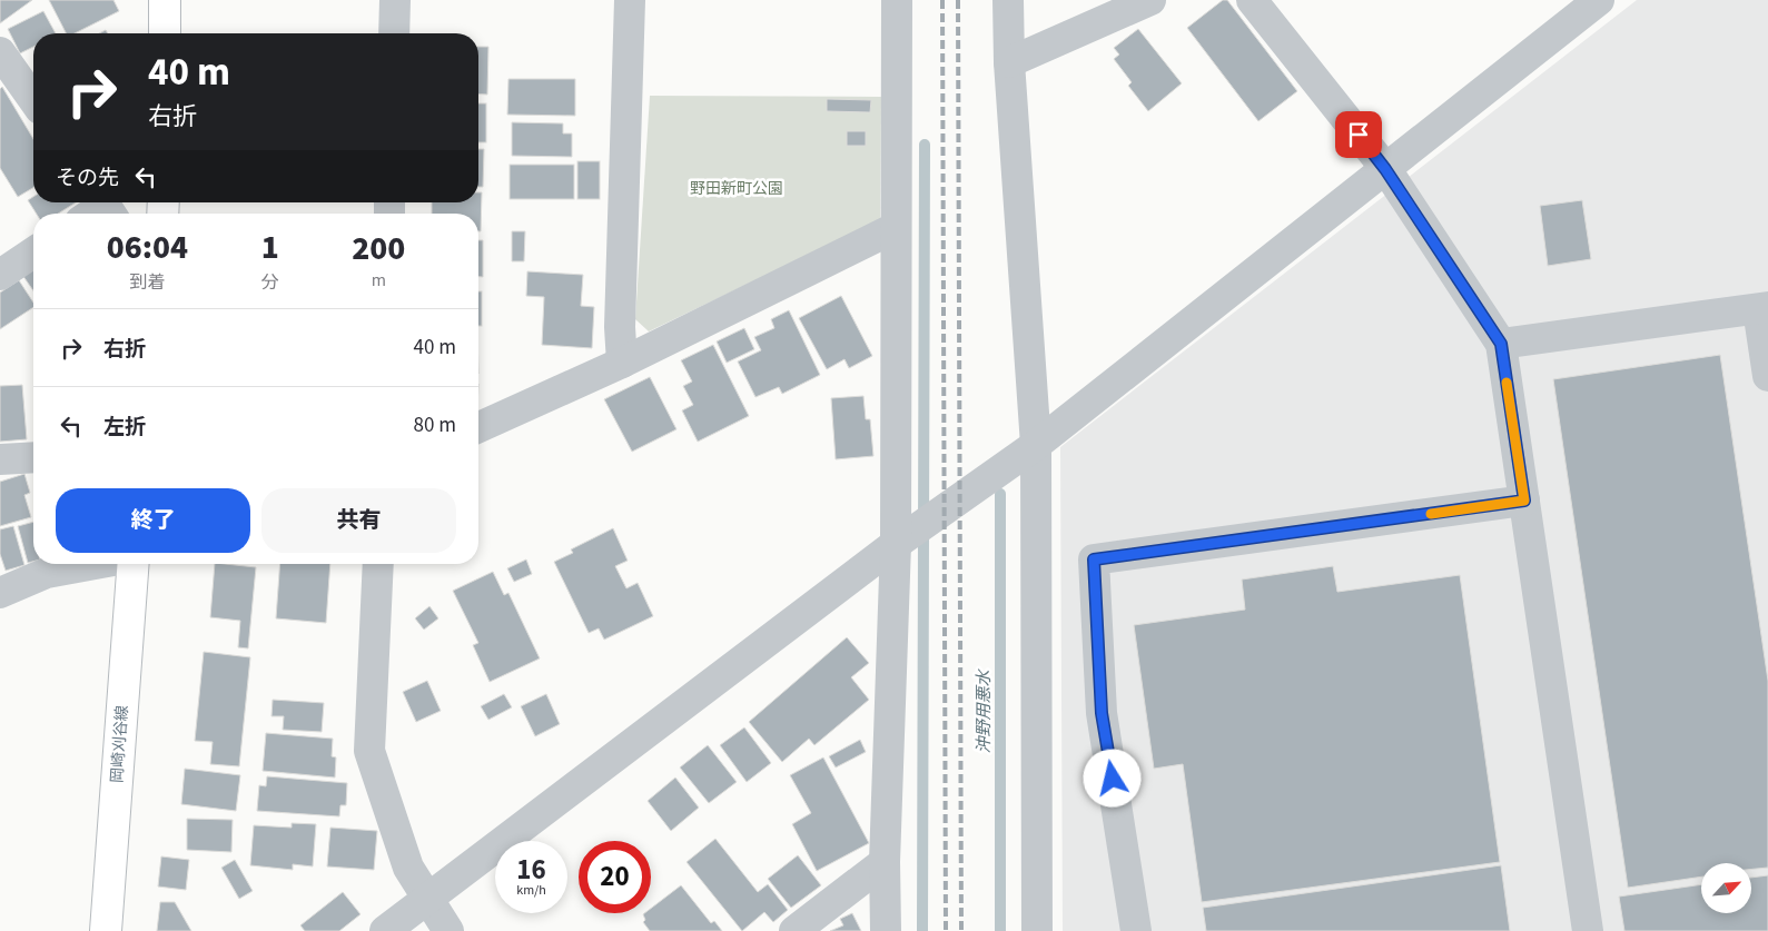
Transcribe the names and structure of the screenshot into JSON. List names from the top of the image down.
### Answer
{
  "streets": {
    "main road": ["岡崎刈谷線"]
  },
  "water": ["沖野用悪水"],
  "parks": ["野田新町公園"],
  "north": "top right",
  "page": {
    "turn": ["40 m", "右折"],
    "then": "その先",
    "eta": [
      "06:04",
      "到着",
      "1",
      "分",
      "200",
      "m"
    ],
    "list": [
      {
        "name": "右折",
        "value": "40 m"
      },
      {
        "name": "左折",
        "value": "80 m"
      }
    ],
    "buttons": ["終了", "共有"],
    "speed": "16 km/h",
    "limit": "20"
  }
}
